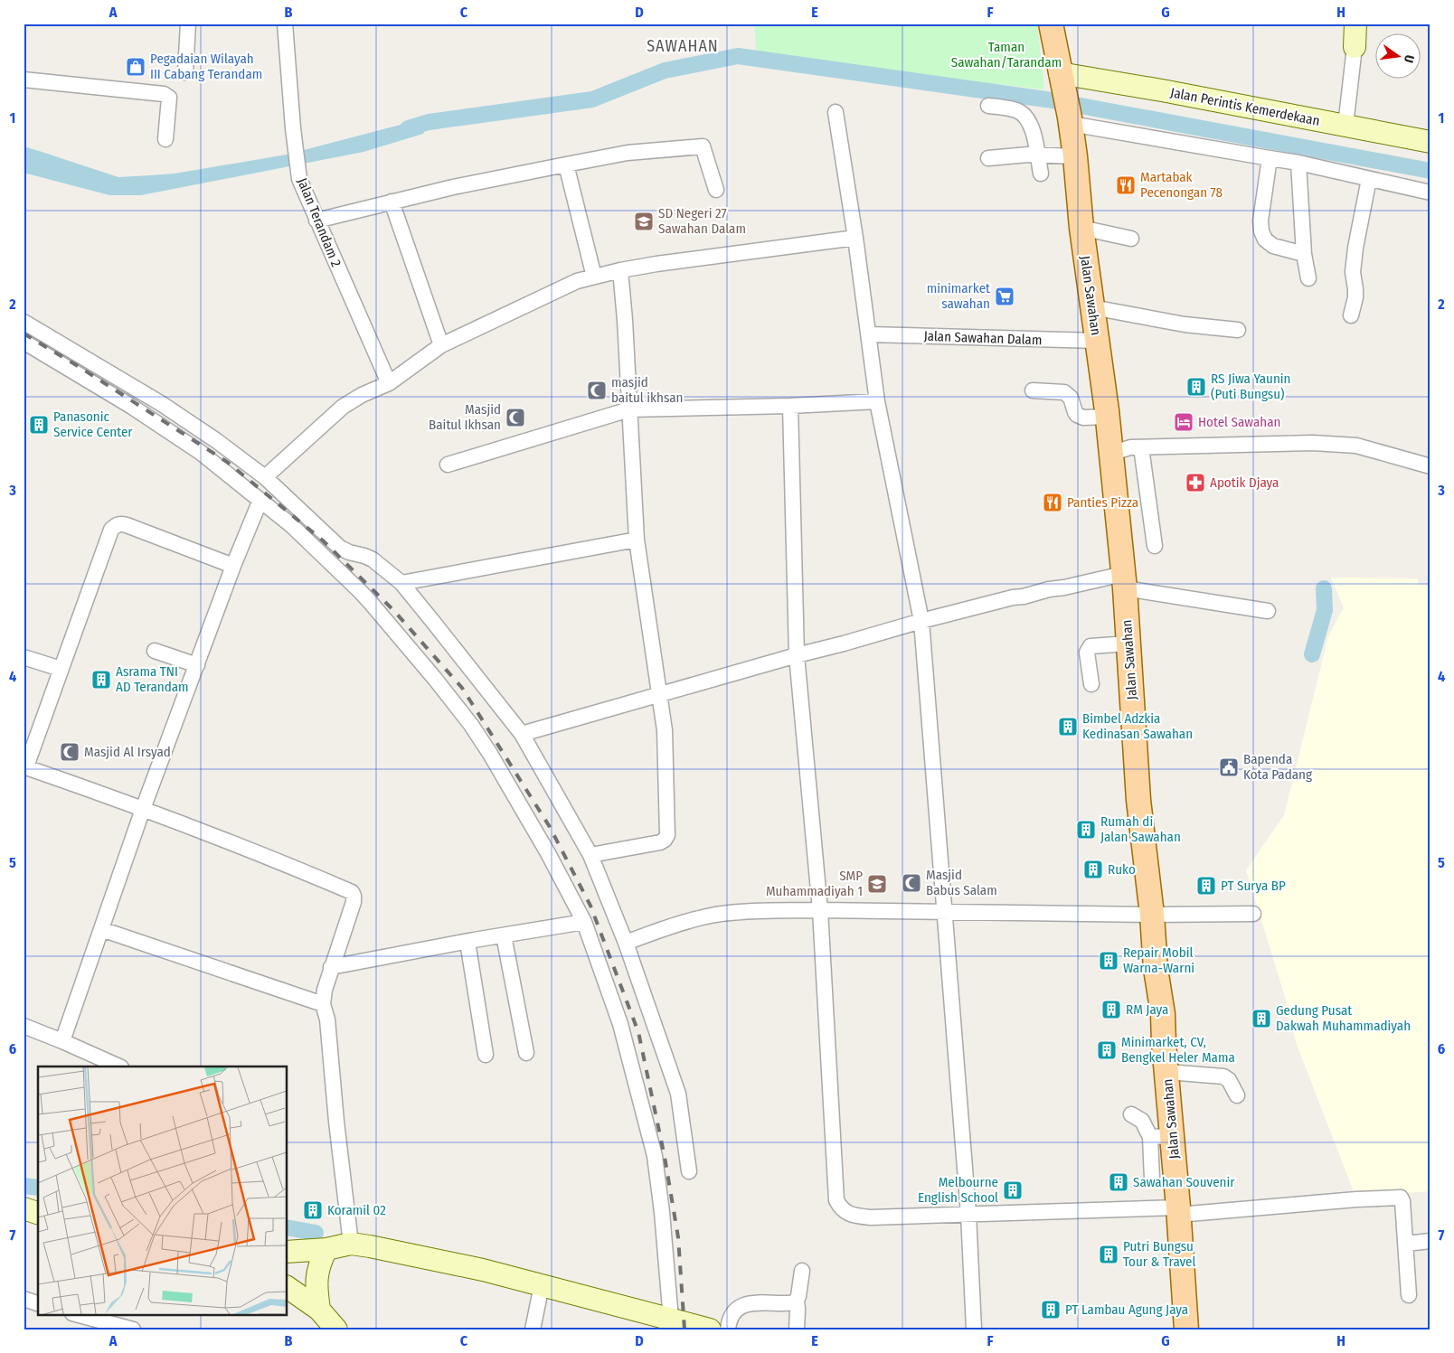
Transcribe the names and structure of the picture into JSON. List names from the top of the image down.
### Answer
{
  "streets": {
    "main road": ["Jalan Perintis Kemerdekaan", "Jalan Sawahan"],
    "street": ["Jalan Terandam 2", "Jalan Sawahan Dalam"]
  },
  "crossings": [
    ["Jalan Perintis Kemerdekaan", "Jalan Sawahan"],
    ["Jalan Sawahan", "Jalan Sawahan Dalam"]
  ],
  "districts": ["SAWAHAN"],
  "parks": ["Taman Sawahan/Tarandam"],
  "places": {
    "shop": ["Pegadaian Wilayah III Cabang Terandam"],
    "restaurant": ["Martabak Pecenongan 78", "Panties Pizza"],
    "school or university": ["SD Negeri 27 Sawahan Dalam", "SMP Muhammadiyah 1"],
    "supermarket": ["minimarket sawahan"],
    "building": [
      "RS Jiwa Yaunin (Puti Bungsu)",
      "Panasonic Service Center",
      "Asrama TNI AD Terandam",
      "Bimbel Adzkia Kedinasan Sawahan",
      "Rumah di Jalan Sawahan",
      "Ruko",
      "PT Surya BP",
      "Repair Mobil Warna-Warni",
      "RM Jaya",
      "Gedung Pusat Dakwah Muhammadiyah",
      "Minimarket, CV, Bengkel Heler Mama",
      "Sawahan Souvenir",
      "Melbourne English School",
      "Koramil 02",
      "Putri Bungsu Tour & Travel",
      "PT Lambau Agung Jaya"
    ],
    "mosque": [
      "masjid baitul ikhsan",
      "Masjid Baitul Ikhsan",
      "Masjid Al Irsyad",
      "Masjid Babus Salam"
    ],
    "hotel": ["Hotel Sawahan"],
    "pharmacy": ["Apotik Djaya"],
    "public building": ["Bapenda Kota Padang"]
  },
  "north": "right",
  "grid": {
    "columns": [
      "A",
      "B",
      "C",
      "D",
      "E",
      "F",
      "G",
      "H"
    ],
    "rows": [
      "1",
      "2",
      "3",
      "4",
      "5",
      "6",
      "7"
    ]
  }
}
